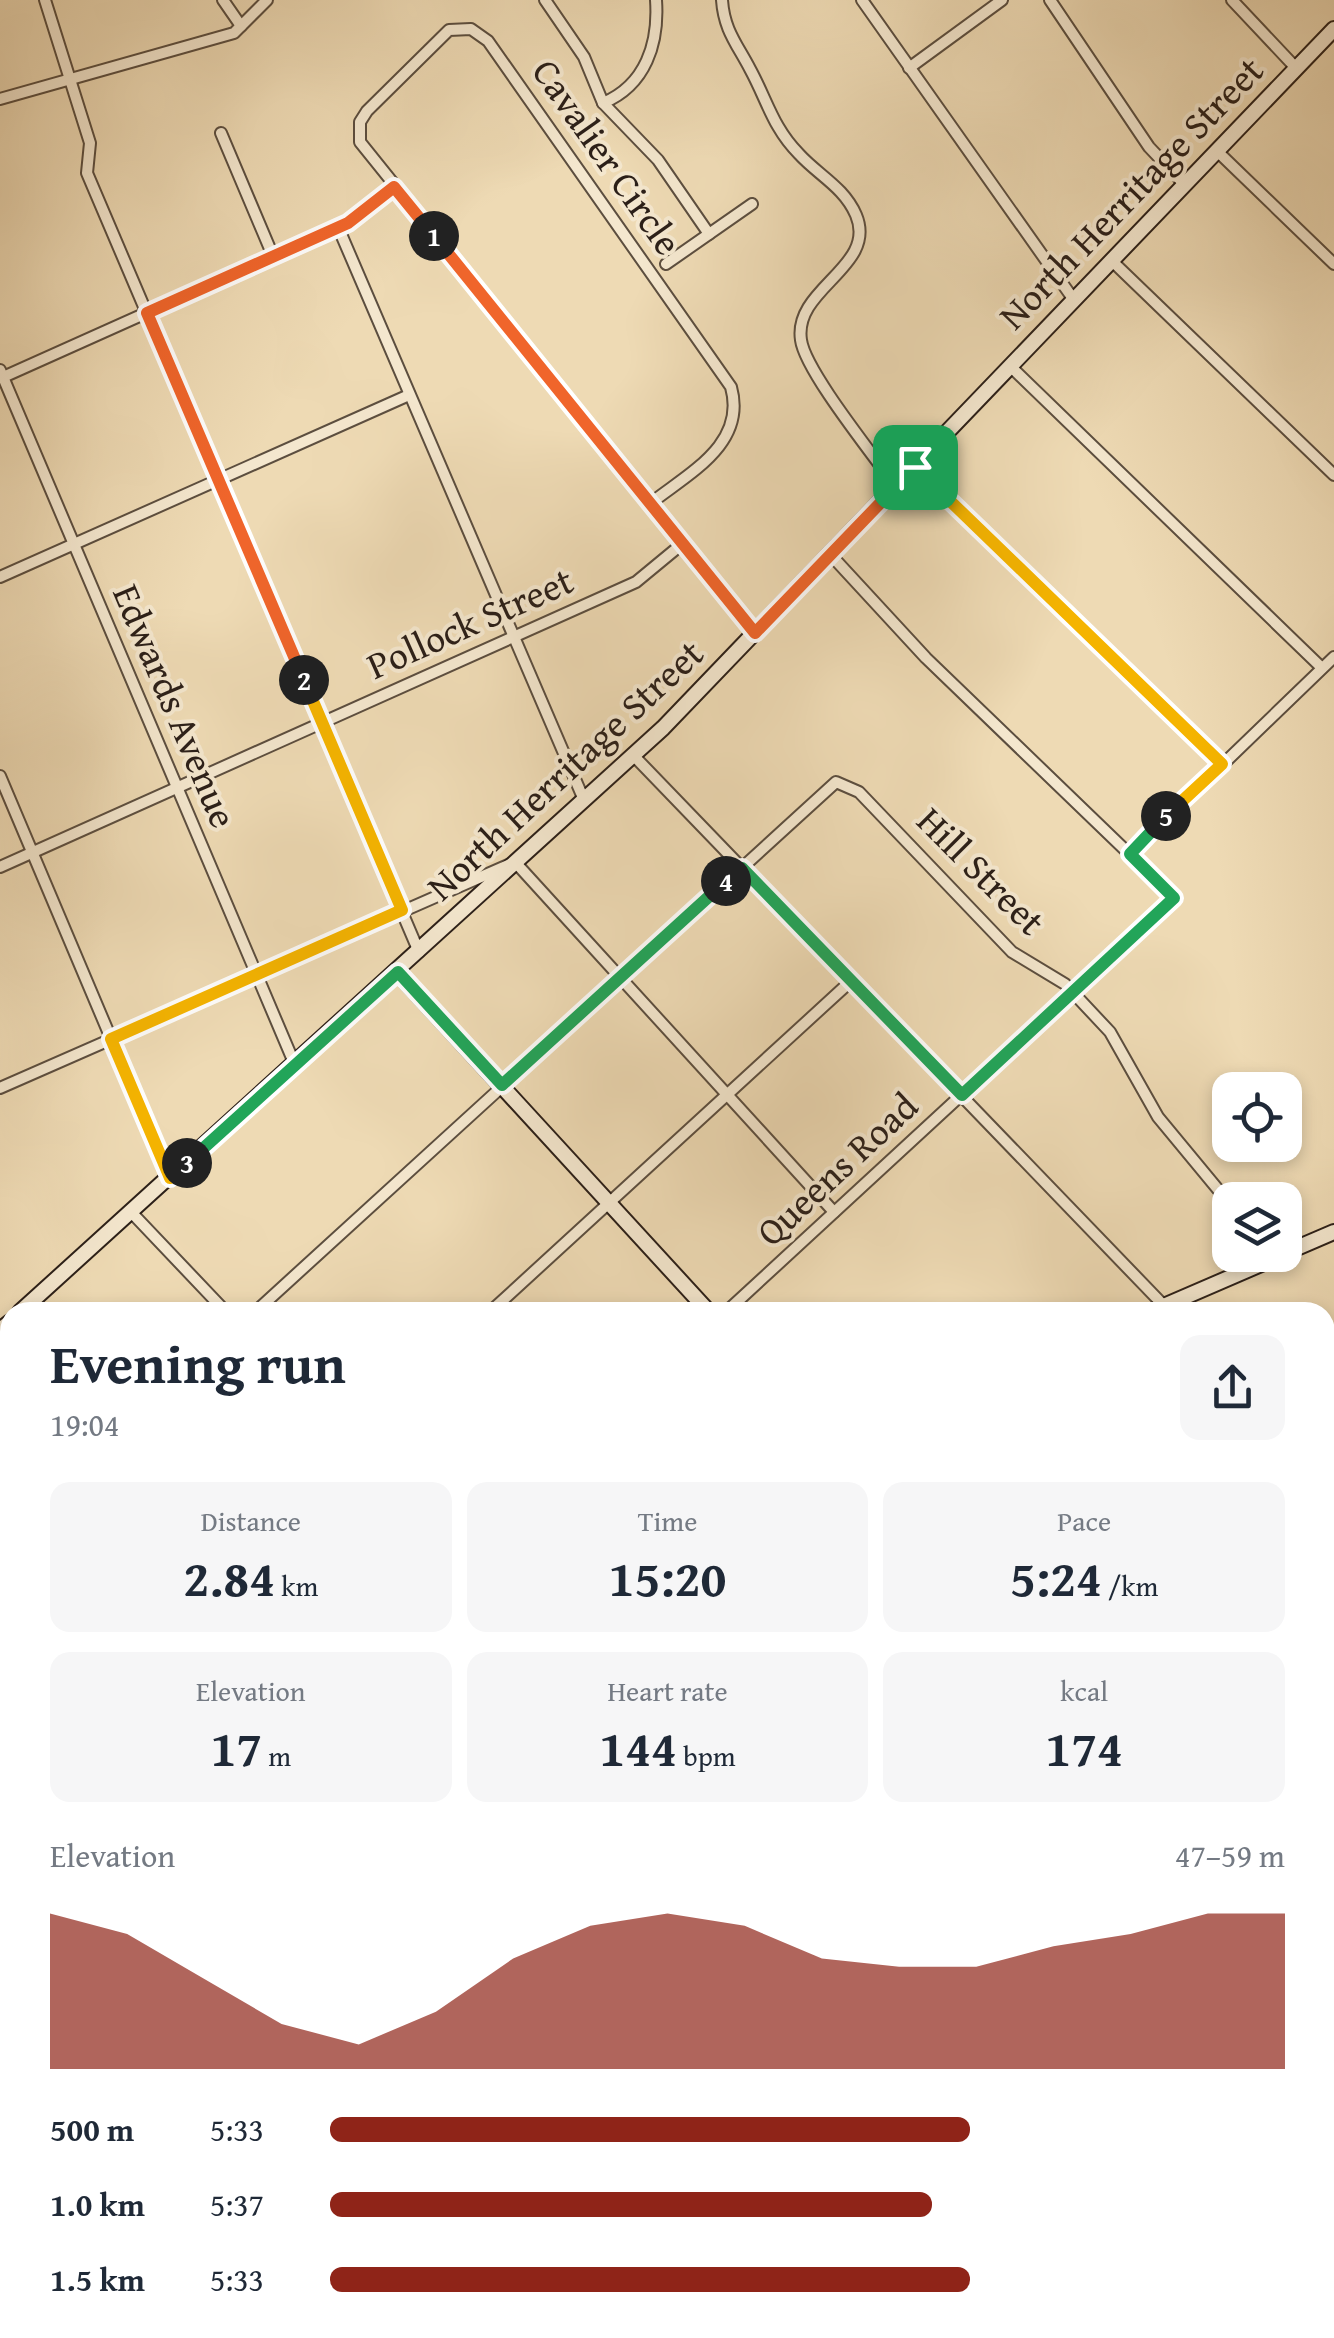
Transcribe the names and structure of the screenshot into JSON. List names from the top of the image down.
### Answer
{
  "streets": {
    "street": [
      "Cavalier Circle",
      "North Herritage Street",
      "Pollock Street",
      "Edwards Avenue",
      "Hill Street",
      "Queens Road"
    ]
  },
  "crossings": [
    ["North Herritage Street", "Edwards Avenue"],
    ["Pollock Street", "Edwards Avenue"],
    ["Hill Street", "Queens Road"]
  ],
  "page": {
    "pins": [
      "1",
      "2",
      "5",
      "4",
      "3"
    ],
    "heading": ["Evening run", "19:04"],
    "stats": [
      ["Distance", "2.84 km"],
      ["Time", "15:20"],
      ["Pace", "5:24 /km"],
      ["Elevation", "17 m"],
      ["Heart rate", "144 bpm"],
      ["kcal", "174"]
    ],
    "chart": ["Elevation", "47–59 m"],
    "list": [
      {
        "name": "500 m",
        "note": "5:33"
      },
      {
        "name": "1.0 km",
        "note": "5:37"
      },
      {
        "name": "1.5 km",
        "note": "5:33"
      }
    ]
  }
}
